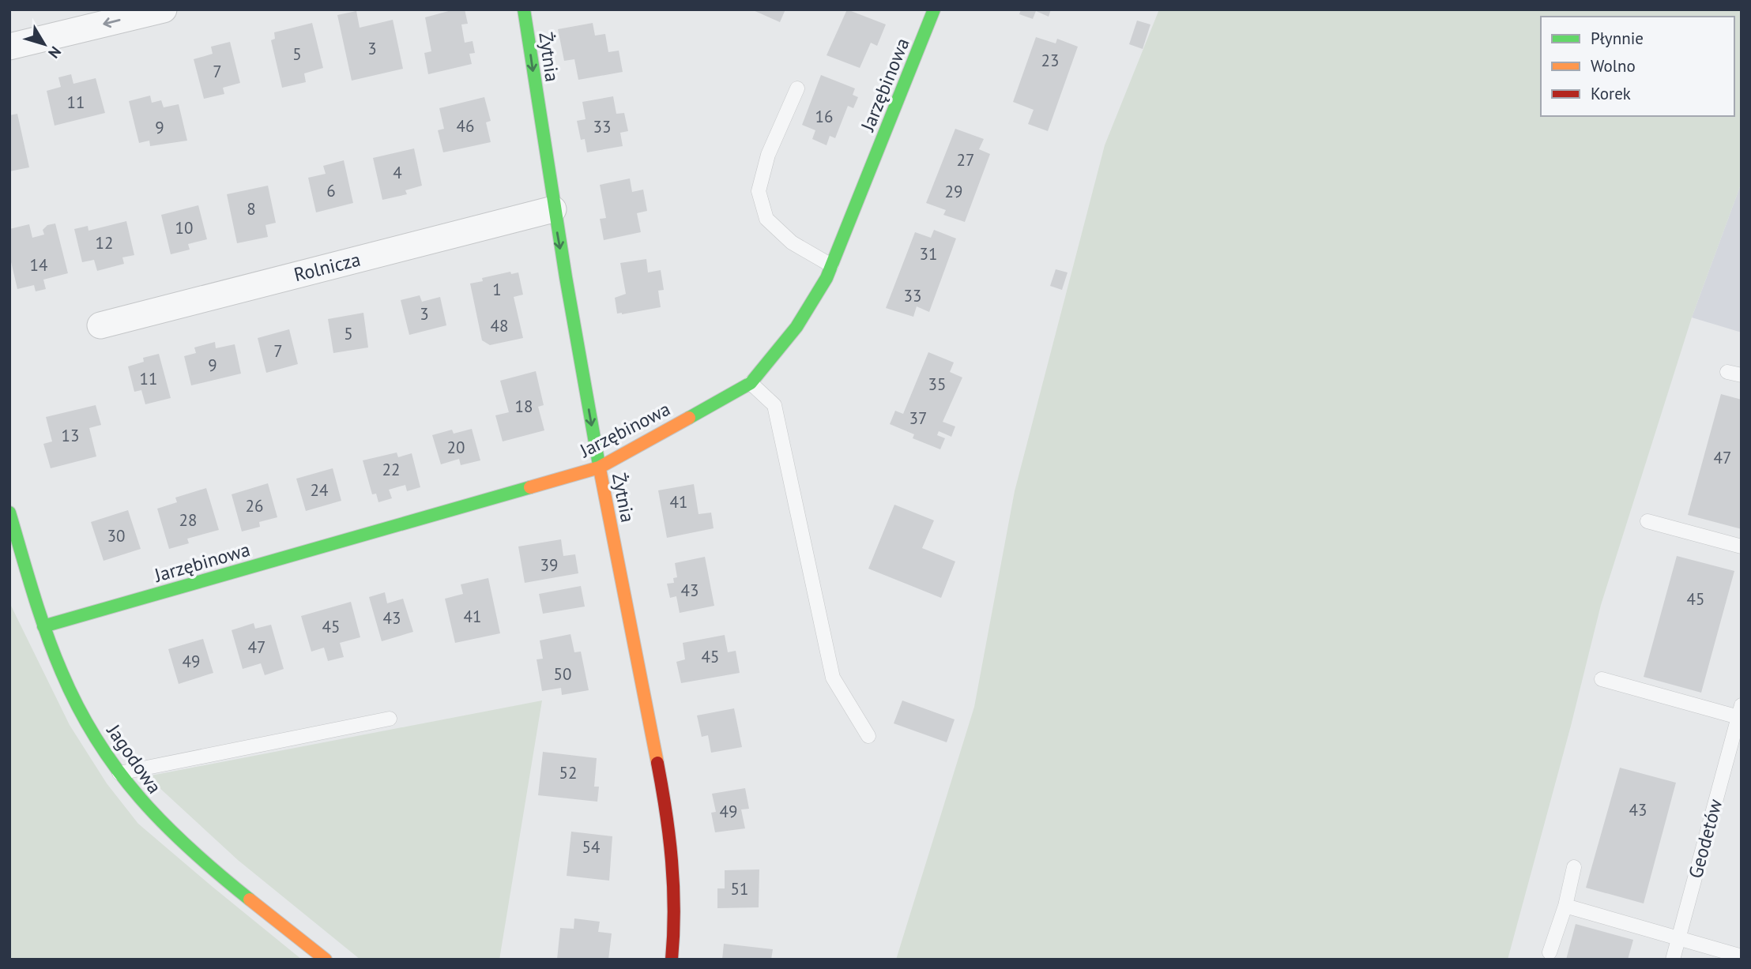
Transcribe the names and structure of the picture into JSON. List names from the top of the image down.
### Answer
{
  "streets": {
    "street": [
      "Żytnia",
      "Jarzębinowa",
      "Rolnicza",
      "Jagodowa"
    ],
    "lane": ["Geodetów"]
  },
  "crossings": [
    ["Żytnia", "Jarzębinowa"],
    ["Żytnia", "Rolnicza"],
    ["Jarzębinowa", "Jagodowa"]
  ],
  "one_way": ["Żytnia"],
  "house_numbers": [
    "3",
    "5",
    "23",
    "7",
    "11",
    "16",
    "46",
    "33",
    "9",
    "27",
    "4",
    "6",
    "29",
    "8",
    "10",
    "12",
    "31",
    "14",
    "1",
    "33",
    "3",
    "48",
    "5",
    "7",
    "9",
    "11",
    "35",
    "18",
    "37",
    "13",
    "20",
    "47",
    "22",
    "24",
    "41",
    "26",
    "28",
    "30",
    "39",
    "43",
    "45",
    "41",
    "43",
    "45",
    "47",
    "45",
    "49",
    "50",
    "52",
    "43",
    "49",
    "54",
    "51"
  ],
  "legend": ["Płynnie", "Wolno", "Korek"],
  "north": "bottom right"
}
